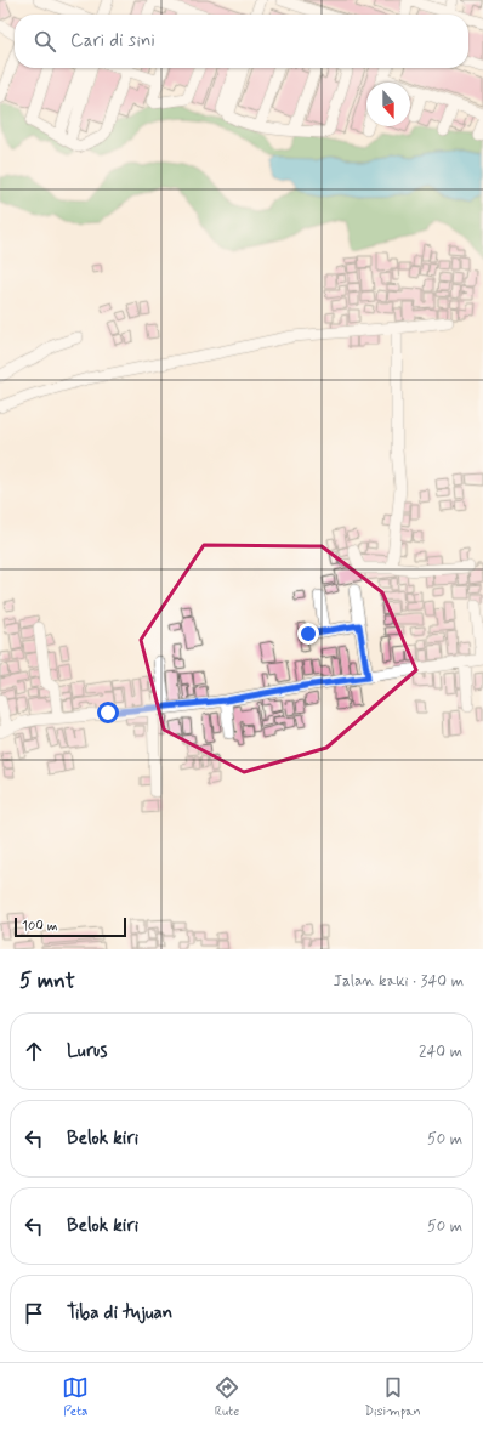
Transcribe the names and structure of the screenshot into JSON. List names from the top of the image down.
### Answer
{
  "scale_bar": "100 m",
  "north": "bottom",
  "page": {
    "search": "Cari di sini",
    "scale": "100 m",
    "heading": ["5 mnt", "Jalan kaki · 340 m"],
    "list": [
      ["Lurus", "240 m"],
      ["Belok kiri", "50 m"],
      ["Belok kiri", "50 m"],
      "Tiba di tujuan"
    ],
    "nav": ["Peta", "Rute", "Disimpan"]
  }
}
